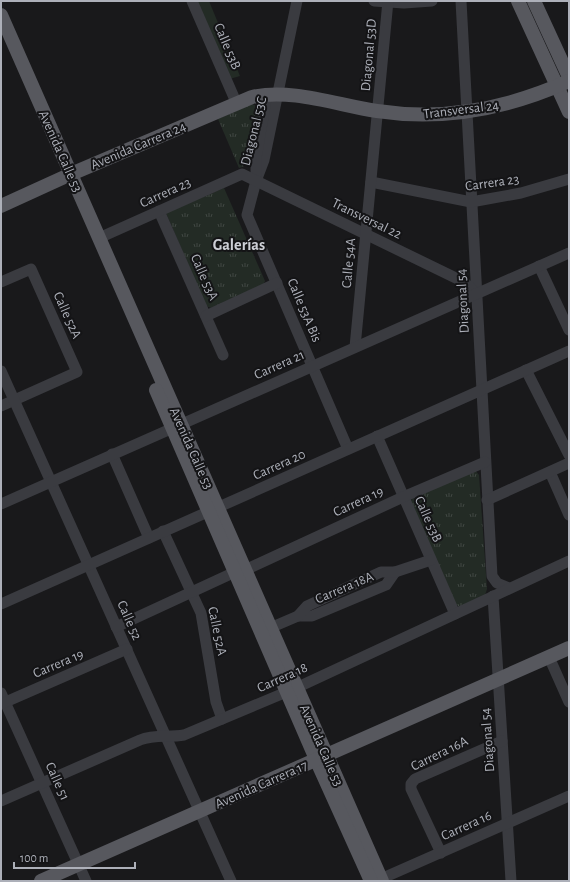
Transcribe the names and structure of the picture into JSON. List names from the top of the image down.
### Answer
{
  "streets": {
    "main road": [
      "Transversal 24",
      "Avenida Carrera 24",
      "Avenida Calle 53",
      "Avenida Carrera 17"
    ],
    "street": [
      "Calle 53B",
      "Diagonal 53D",
      "Diagonal 53C",
      "Carrera 23",
      "Transversal 22",
      "Calle 54A",
      "Calle 53A",
      "Diagonal 54",
      "Calle 53A Bis",
      "Calle 52A",
      "Carrera 21",
      "Carrera 20",
      "Carrera 19",
      "Carrera 18A",
      "Calle 52",
      "Carrera 18",
      "Carrera 16A",
      "Calle 51",
      "Carrera 16"
    ]
  },
  "crossings": [
    ["Calle 53B", "Avenida Carrera 24"],
    ["Calle 53B", "Carrera 20"],
    ["Calle 53B", "Carrera 19"],
    ["Calle 53B", "Carrera 18A"],
    ["Calle 53B", "Carrera 18"],
    ["Diagonal 53D", "Transversal 24"],
    ["Diagonal 53D", "Calle 54A"],
    ["Transversal 24", "Diagonal 53C"],
    ["Transversal 24", "Avenida Carrera 24"],
    ["Transversal 24", "Calle 54A"],
    ["Transversal 24", "Diagonal 54"],
    ["Diagonal 53C", "Avenida Carrera 24"],
    ["Diagonal 53C", "Transversal 22"],
    ["Diagonal 53C", "Calle 53A Bis"],
    ["Avenida Carrera 24", "Avenida Calle 53"],
    ["Avenida Calle 53", "Carrera 23"],
    ["Avenida Calle 53", "Carrera 21"],
    ["Avenida Calle 53", "Carrera 20"],
    ["Avenida Calle 53", "Carrera 19"],
    ["Avenida Calle 53", "Carrera 18A"],
    ["Avenida Calle 53", "Carrera 18"],
    ["Avenida Calle 53", "Avenida Carrera 17"],
    ["Avenida Calle 53", "Carrera 16"],
    ["Carrera 23", "Transversal 22"],
    ["Carrera 23", "Calle 54A"],
    ["Carrera 23", "Calle 53A"],
    ["Carrera 23", "Diagonal 54"],
    ["Transversal 22", "Calle 54A"],
    ["Transversal 22", "Diagonal 54"],
    ["Transversal 22", "Calle 53A Bis"],
    ["Transversal 22", "Carrera 21"],
    ["Calle 54A", "Carrera 21"],
    ["Diagonal 54", "Carrera 21"],
    ["Diagonal 54", "Carrera 20"],
    ["Diagonal 54", "Carrera 19"],
    ["Diagonal 54", "Carrera 18"],
    ["Diagonal 54", "Carrera 16A"],
    ["Diagonal 54", "Avenida Carrera 17"],
    ["Diagonal 54", "Carrera 16"],
    ["Calle 53A Bis", "Carrera 21"],
    ["Calle 53A Bis", "Carrera 20"],
    ["Calle 52A", "Carrera 20"],
    ["Calle 52A", "Carrera 19"],
    ["Calle 52A", "Calle 52"],
    ["Calle 52A", "Carrera 18"],
    ["Carrera 21", "Calle 52"],
    ["Carrera 20", "Calle 52"],
    ["Carrera 19", "Calle 52"],
    ["Carrera 19", "Calle 51"],
    ["Calle 52", "Carrera 18"],
    ["Calle 52", "Avenida Carrera 17"],
    ["Carrera 18", "Calle 51"],
    ["Carrera 16A", "Carrera 16"],
    ["Calle 51", "Avenida Carrera 17"]
  ],
  "districts": ["Galerías"],
  "scale_bar": "100 m"
}
